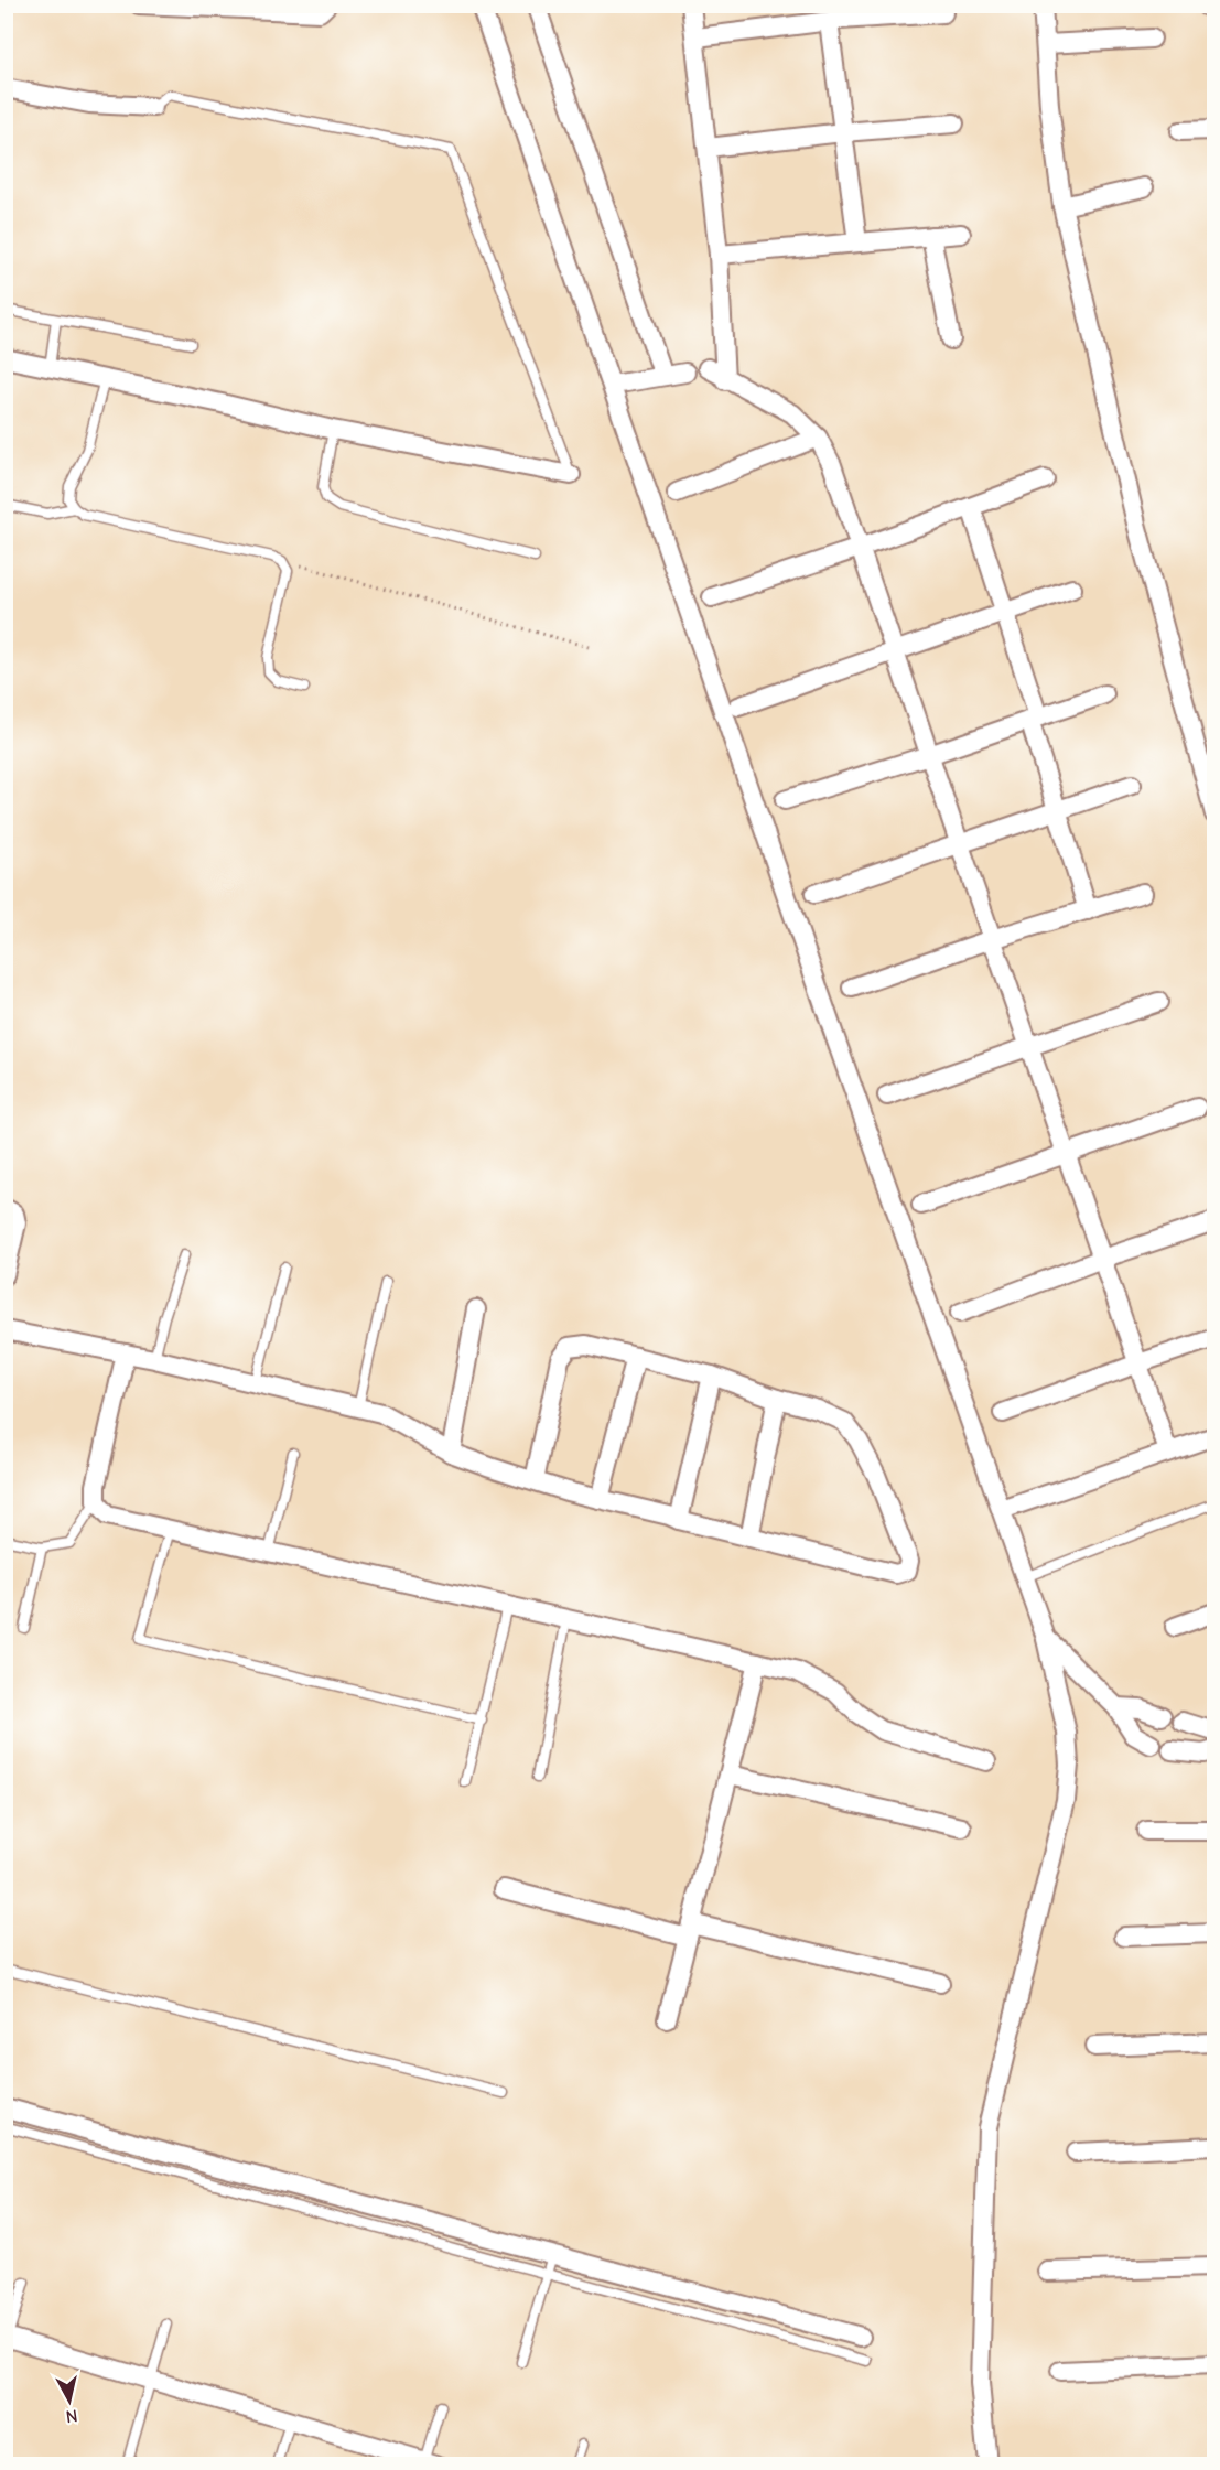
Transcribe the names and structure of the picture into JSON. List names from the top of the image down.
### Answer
{
  "north": "bottom"
}
